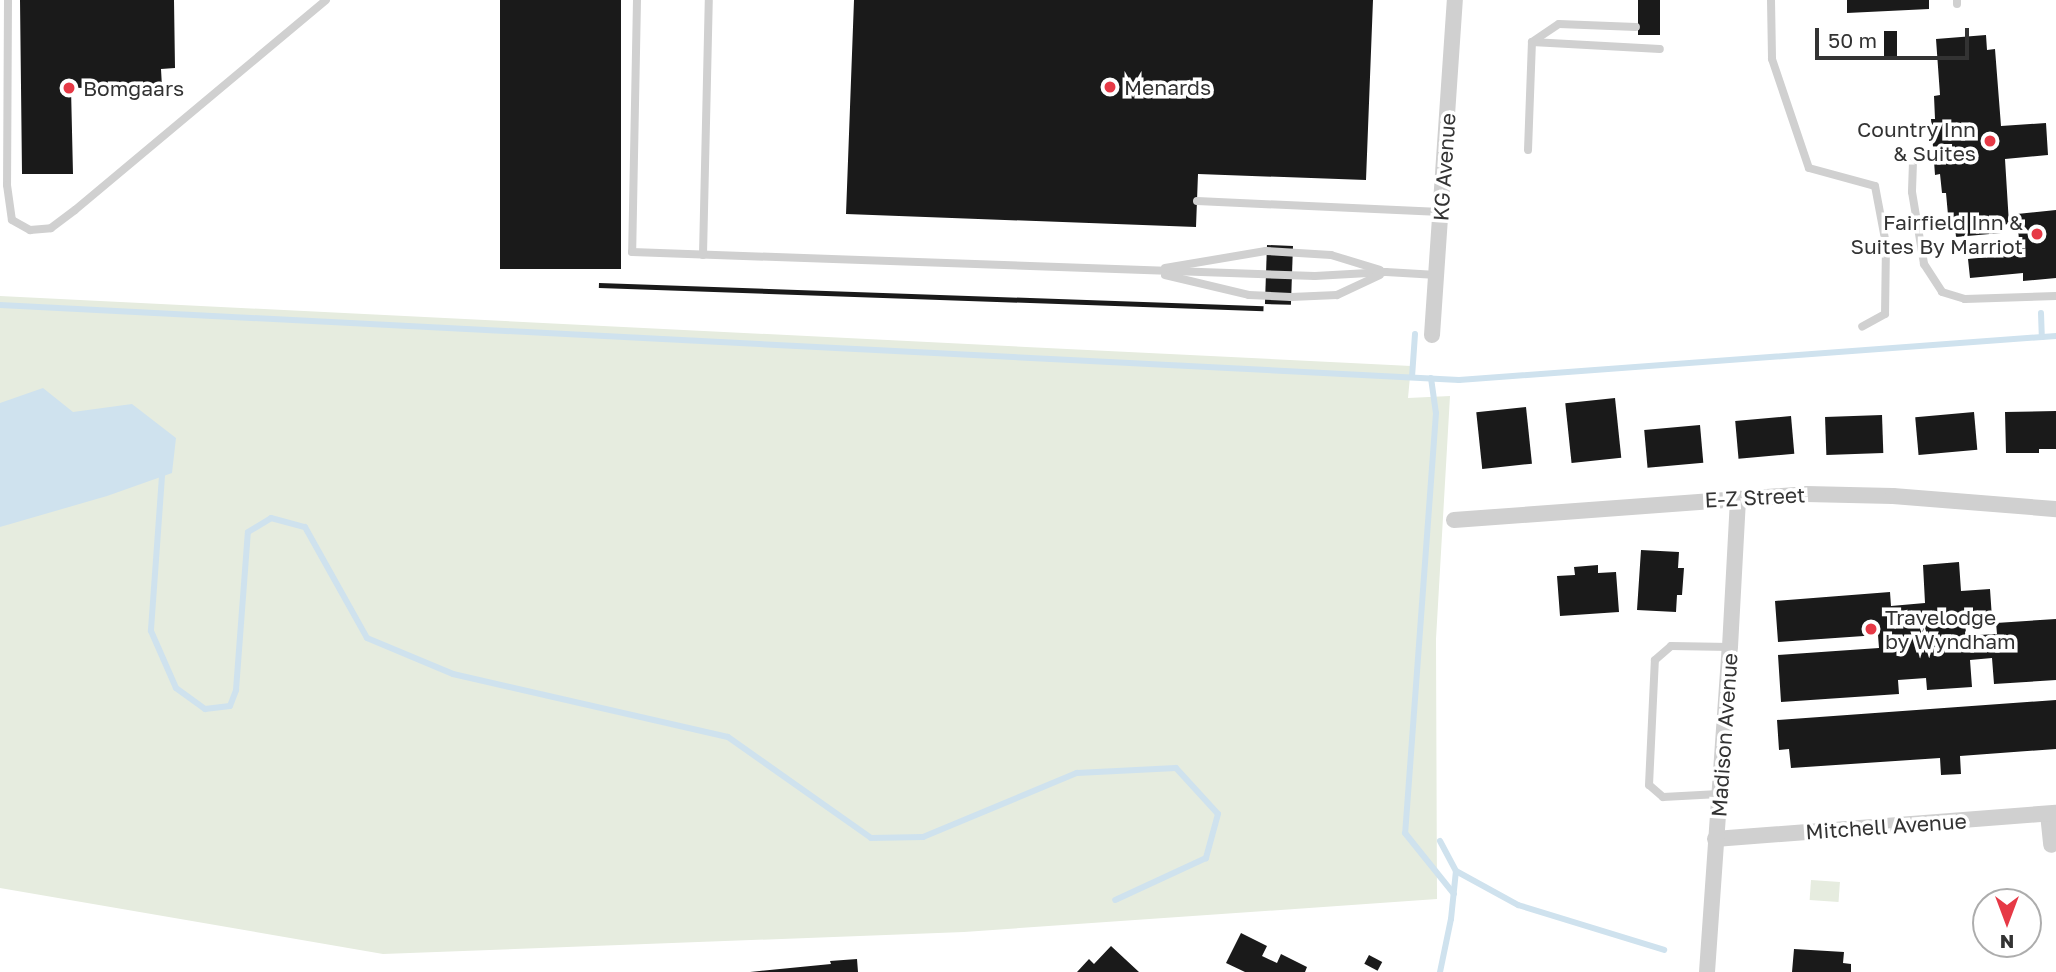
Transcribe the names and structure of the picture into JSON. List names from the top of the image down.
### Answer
{
  "streets": {
    "street": [
      "KG Avenue",
      "E-Z Street",
      "Madison Avenue",
      "Mitchell Avenue"
    ]
  },
  "crossings": [
    ["E-Z Street", "Madison Avenue"],
    ["Madison Avenue", "Mitchell Avenue"]
  ],
  "places": [
    "Menards",
    "Bomgaars",
    "Country Inn & Suites",
    "Fairfield Inn & Suites By Marriot",
    "Travelodge by Wyndham"
  ],
  "scale_bar": "50 m",
  "north": "bottom"
}
